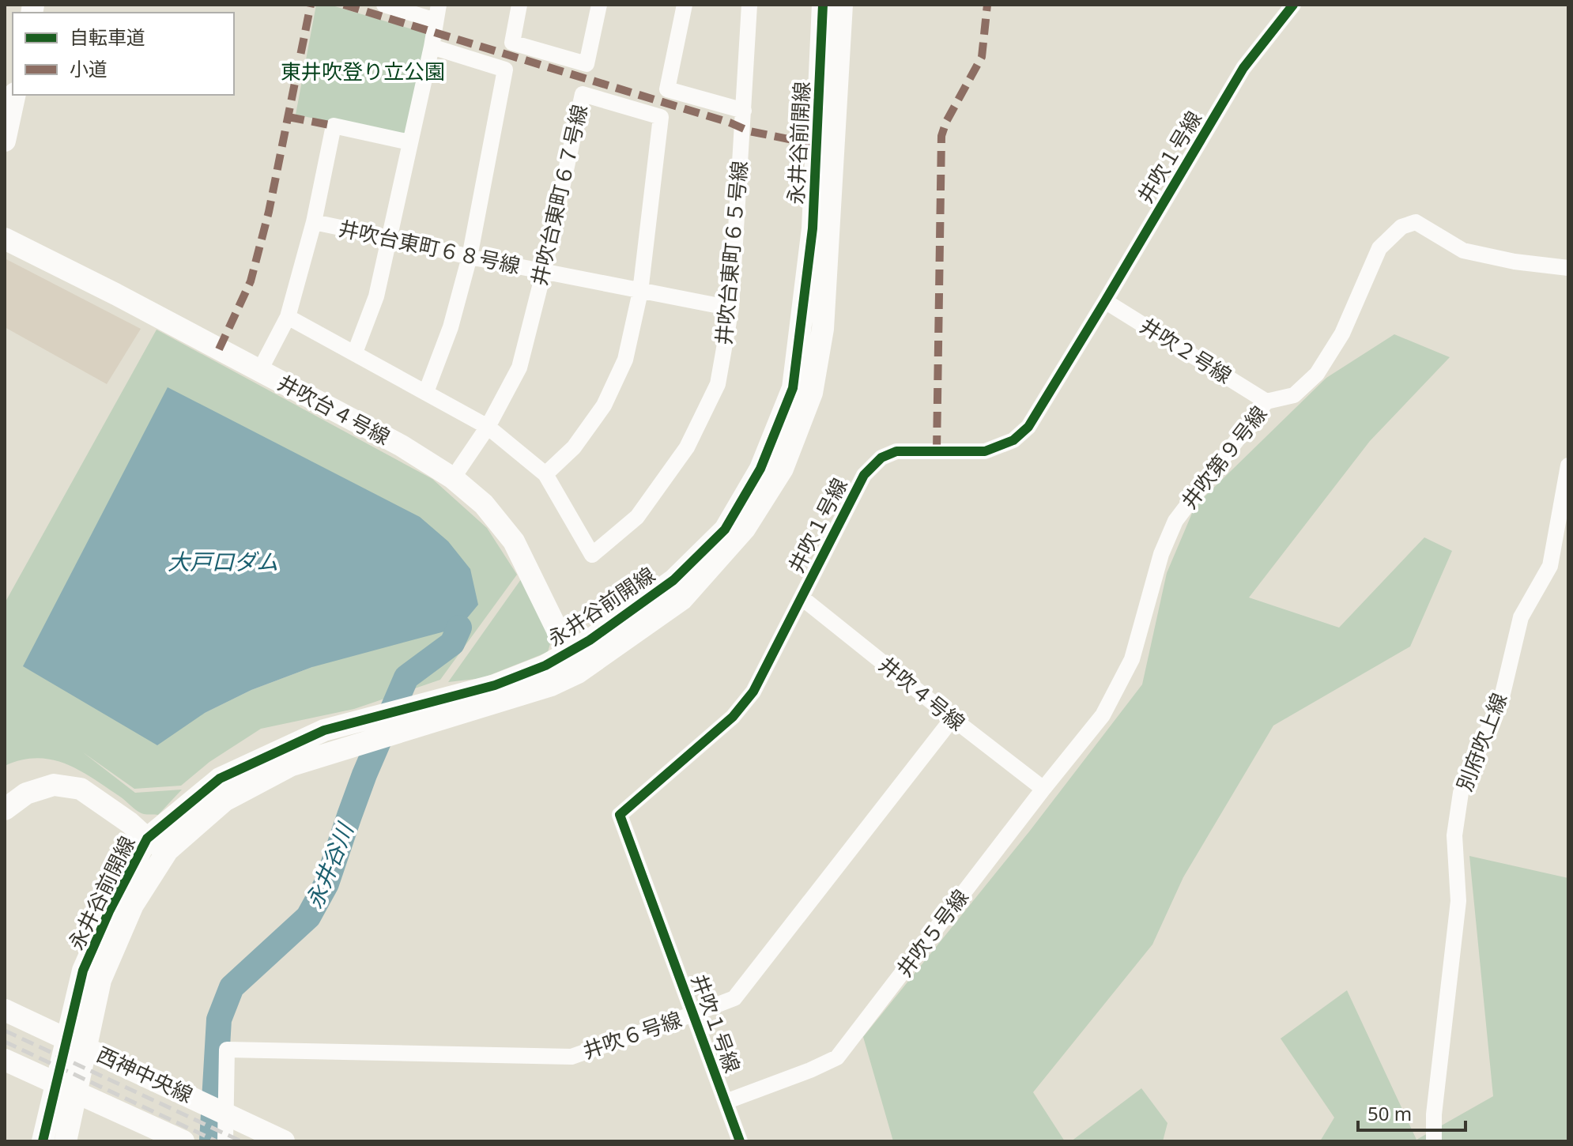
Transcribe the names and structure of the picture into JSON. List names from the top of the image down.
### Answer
{
  "streets": {
    "street": [
      "永井谷前開線",
      "井吹１号線",
      "井吹台東町６７号線",
      "井吹台東町６８号線",
      "井吹台東町６５号線",
      "井吹２号線",
      "井吹台４号線",
      "井吹第９号線",
      "井吹４号線",
      "別府吹上線",
      "井吹５号線",
      "井吹６号線",
      "西神中央線"
    ]
  },
  "crossings": [
    ["永井谷前開線", "井吹台４号線"],
    ["井吹１号線", "井吹２号線"],
    ["井吹１号線", "井吹４号線"],
    ["井吹１号線", "井吹５号線"],
    ["井吹１号線", "井吹６号線"],
    ["井吹台東町６７号線", "井吹台東町６８号線"],
    ["井吹台東町６７号線", "井吹台東町６５号線"],
    ["井吹台東町６７号線", "井吹台４号線"],
    ["井吹台東町６８号線", "井吹台東町６５号線"],
    ["井吹２号線", "井吹第９号線"],
    ["井吹第９号線", "井吹５号線"],
    ["井吹４号線", "井吹５号線"],
    ["井吹４号線", "井吹６号線"]
  ],
  "water": ["大戸口ダム", "永井谷川"],
  "parks": ["東井吹登り立公園"],
  "legend": ["自転車道", "小道"],
  "scale_bar": "50 m"
}
